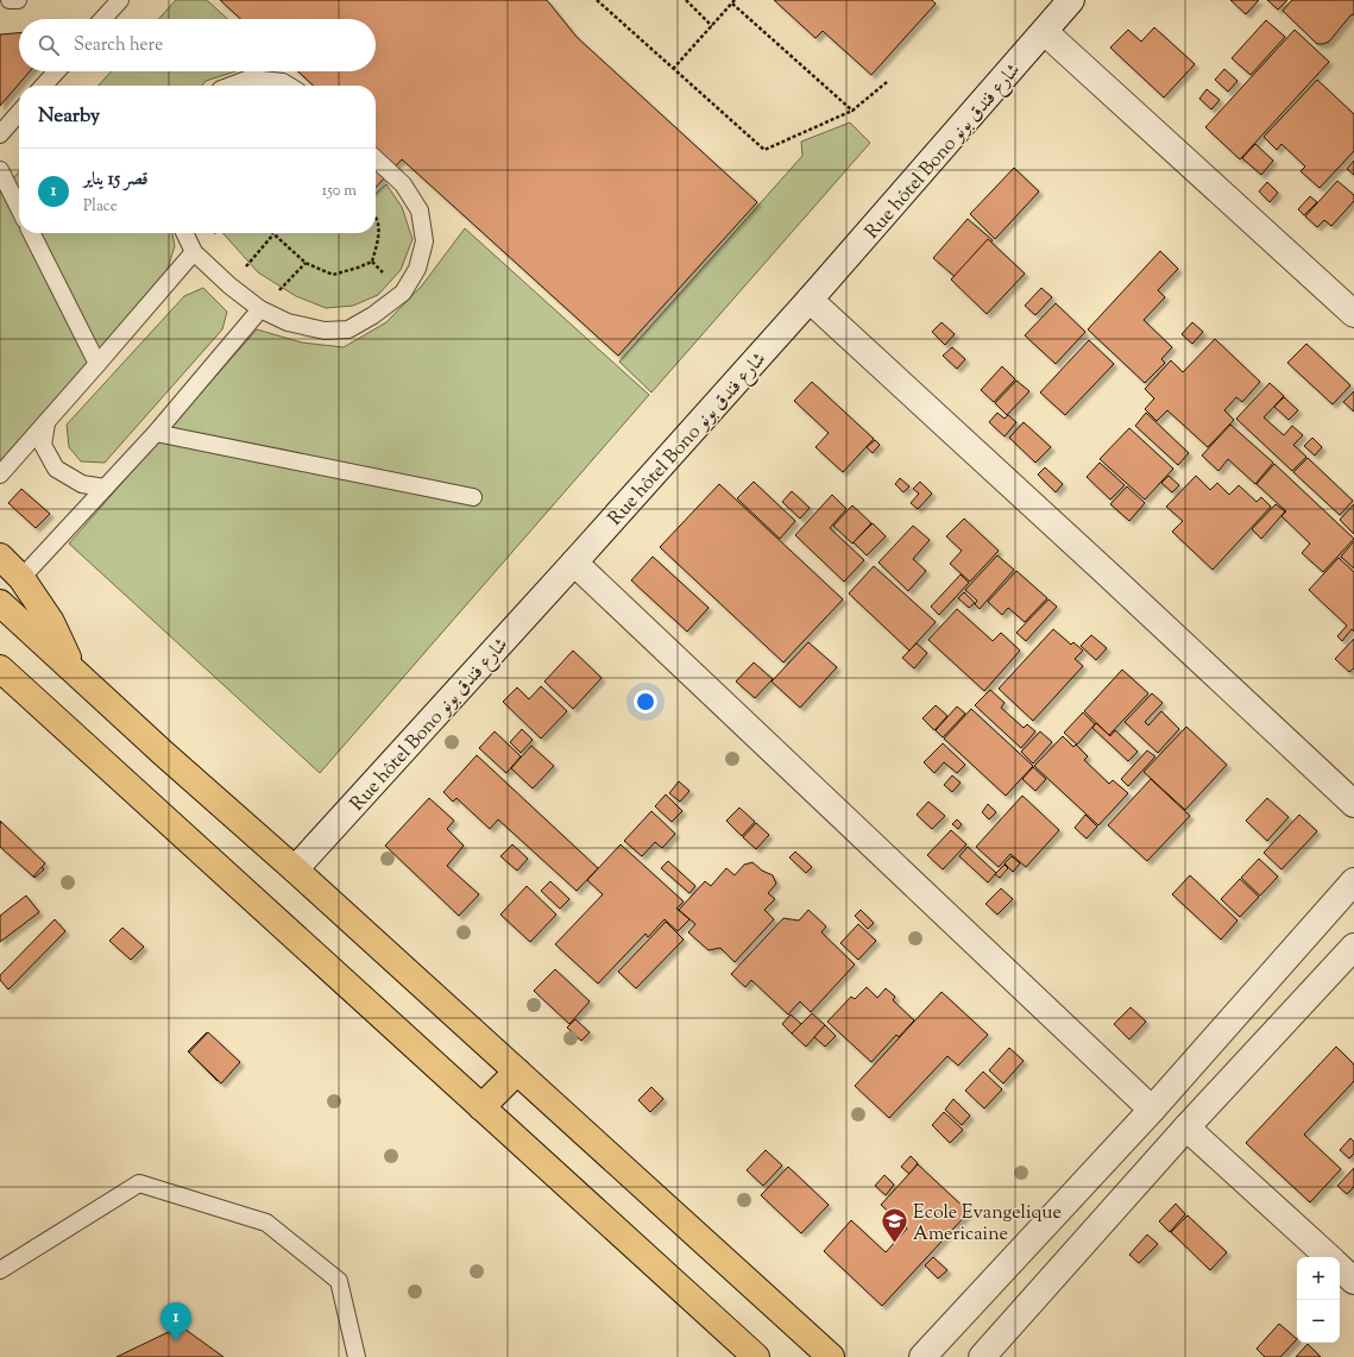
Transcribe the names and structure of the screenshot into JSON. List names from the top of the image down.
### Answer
{
  "streets": {
    "street": ["Rue hôtel Bono شارع فندق بونو"]
  },
  "places": {
    "school or university": ["Ecole Evangelique Americaine"]
  },
  "page": {
    "search": "Search here",
    "heading": "Nearby",
    "list": [
      {
        "mark": "1",
        "name": "قصر 15 يناير",
        "note": "Place",
        "value": "150 m"
      }
    ],
    "map_buttons": ["+", "−"],
    "pins": "1"
  }
}
